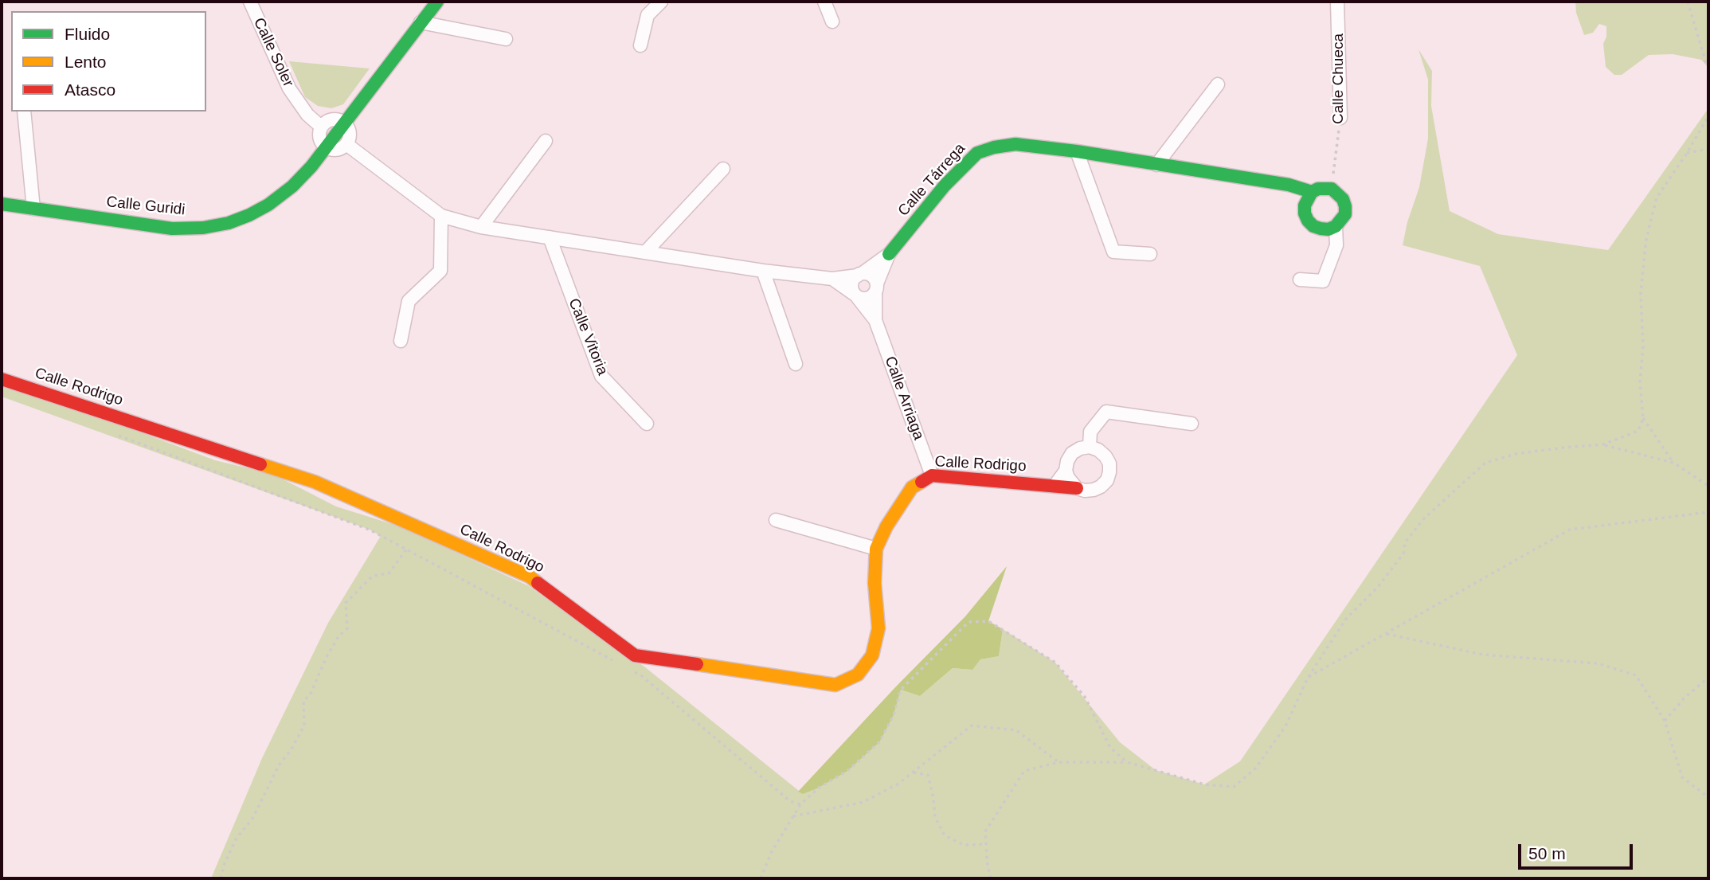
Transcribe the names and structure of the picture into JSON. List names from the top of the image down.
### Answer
{
  "streets": {
    "street": [
      "Calle Soler",
      "Calle Chueca",
      "Calle Tárrega",
      "Calle Guridi",
      "Calle Vitoria",
      "Calle Rodrigo",
      "Calle Arriaga"
    ]
  },
  "crossings": [
    ["Calle Chueca", "Calle Tárrega"],
    ["Calle Tárrega", "Calle Arriaga"],
    ["Calle Rodrigo", "Calle Arriaga"]
  ],
  "legend": ["Fluido", "Lento", "Atasco"],
  "scale_bar": "50 m"
}
